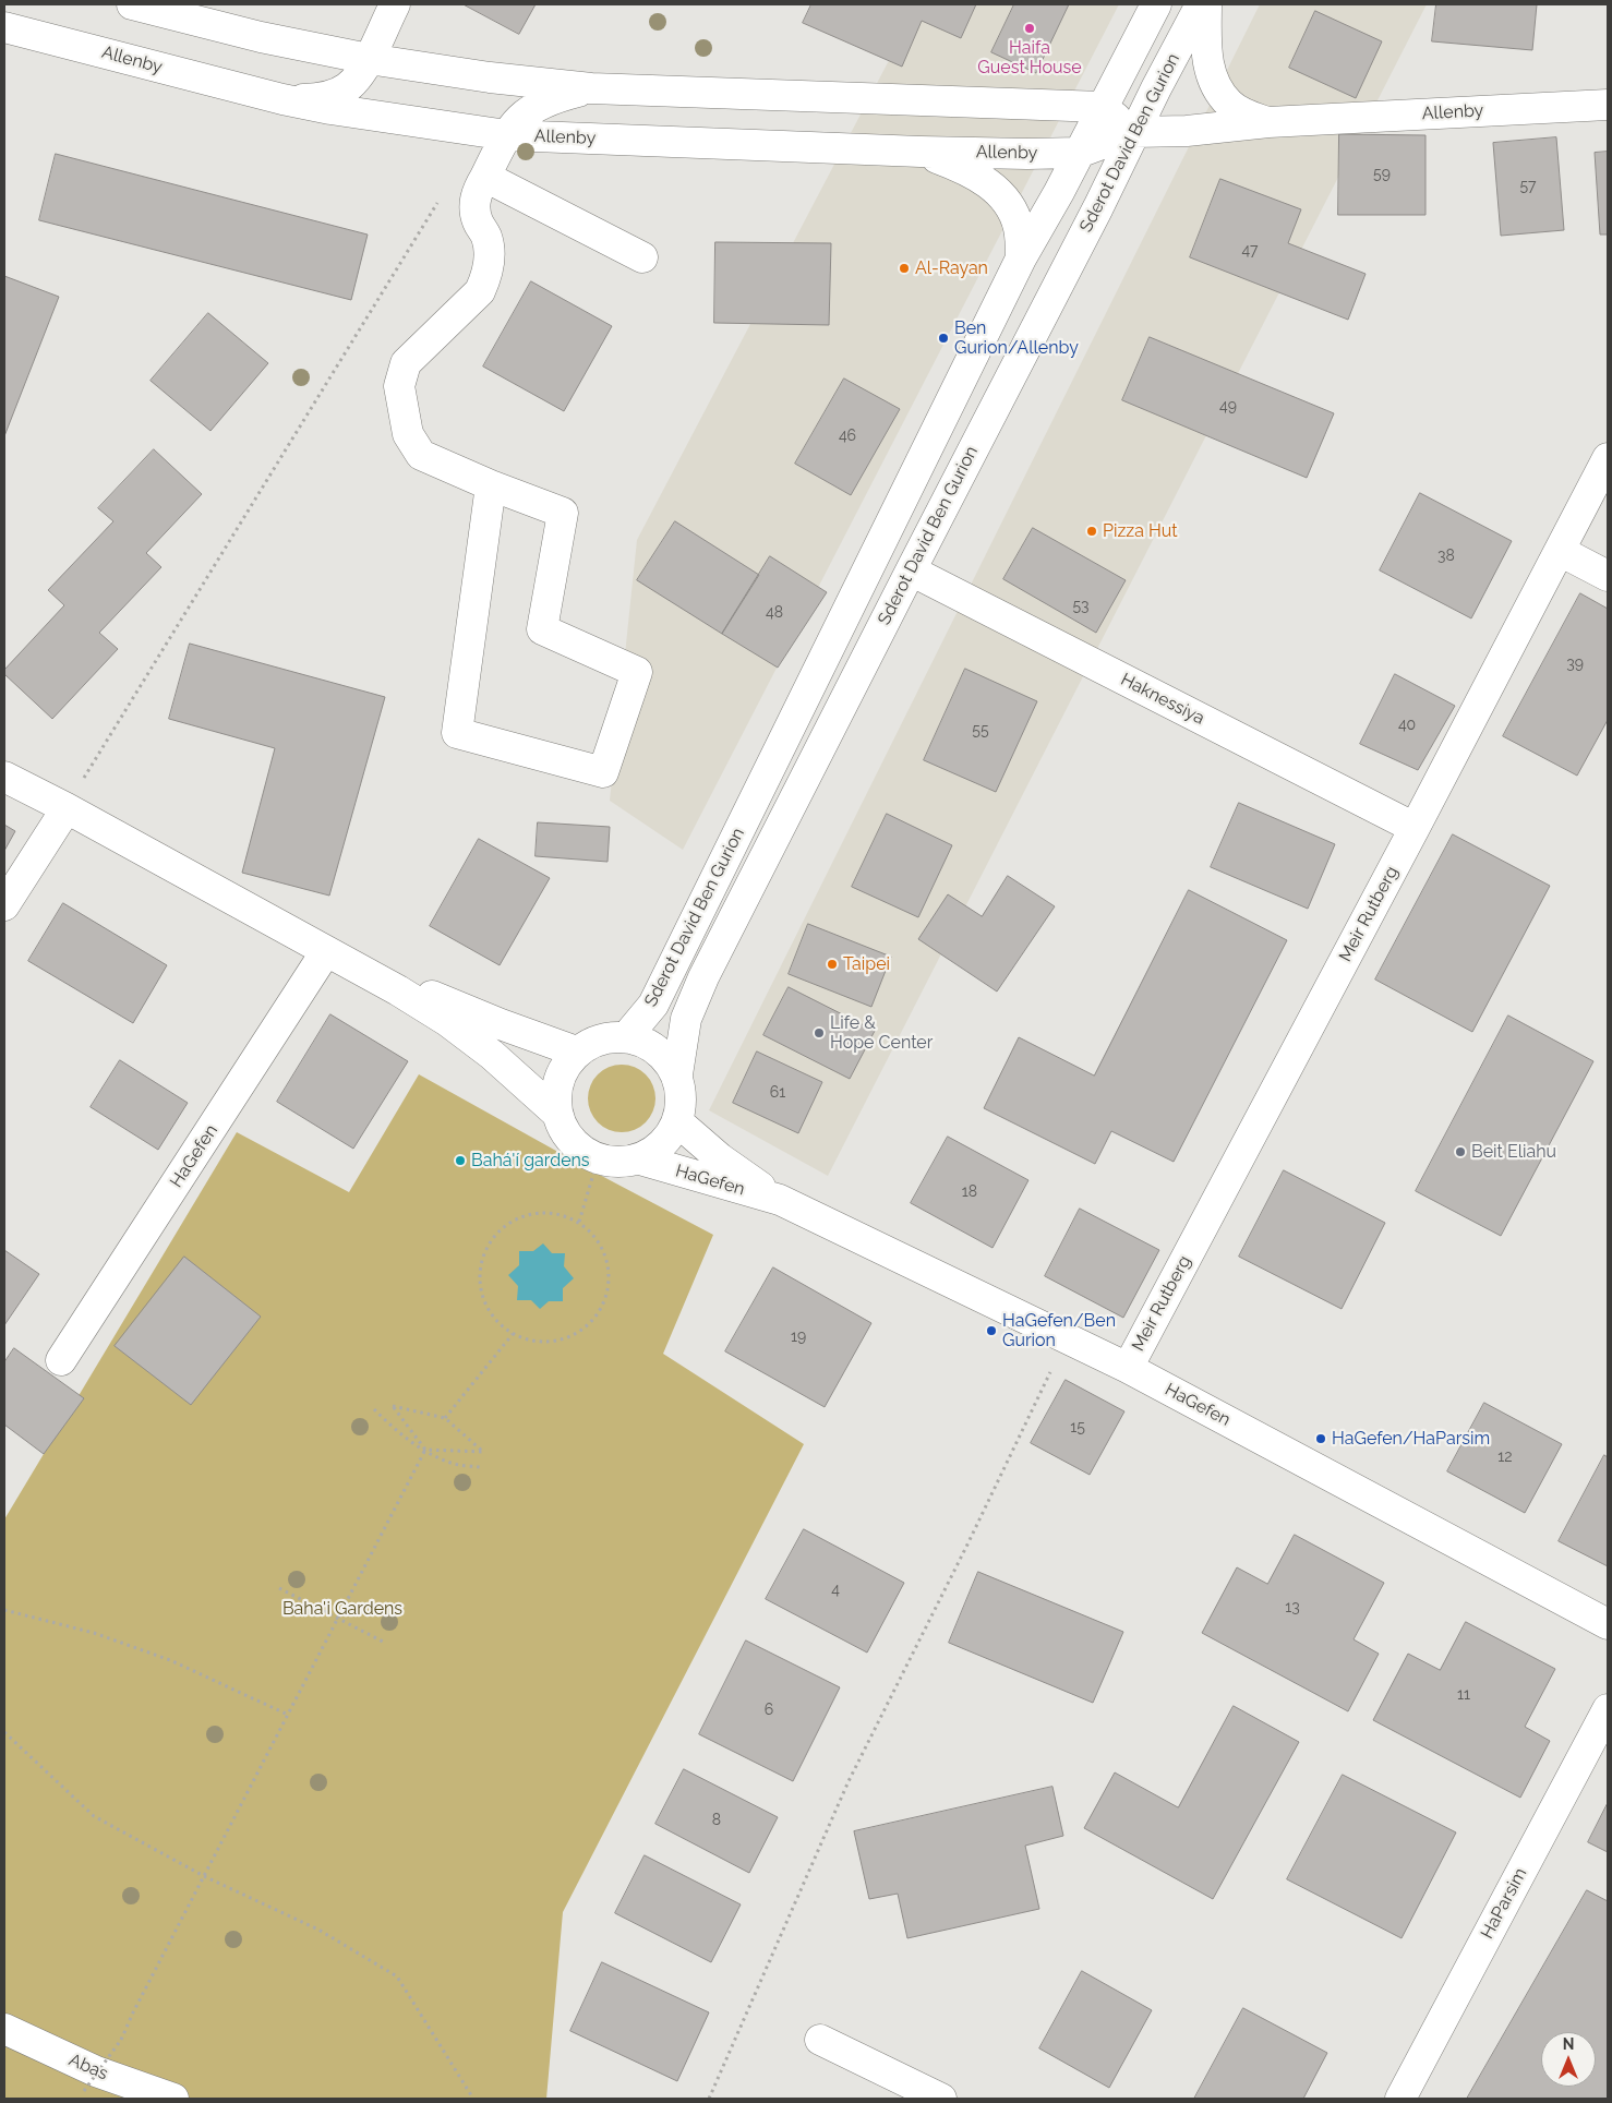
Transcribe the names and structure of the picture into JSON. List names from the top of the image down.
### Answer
{
  "streets": {
    "street": [
      "Allenby",
      "Sderot David Ben Gurion",
      "Haknessiya",
      "Meir Rutberg",
      "HaGefen",
      "HaParsim",
      "Abas"
    ]
  },
  "crossings": [
    ["Allenby", "Sderot David Ben Gurion"],
    ["Sderot David Ben Gurion", "Haknessiya"],
    ["Sderot David Ben Gurion", "HaGefen"],
    ["Haknessiya", "Meir Rutberg"],
    ["Meir Rutberg", "HaGefen"]
  ],
  "parks": ["Baha'i Gardens"],
  "places": [
    "Haifa Guest House",
    "Al-Rayan",
    "Ben Gurion/Allenby",
    "Pizza Hut",
    "Taipei",
    "Life & Hope Center",
    "Beit Eliahu",
    "Bahá'í gardens",
    "HaGefen/Ben Gurion",
    "HaGefen/HaParsim"
  ],
  "house_numbers": [
    "59",
    "57",
    "47",
    "49",
    "46",
    "38",
    "53",
    "48",
    "39",
    "40",
    "55",
    "61",
    "18",
    "19",
    "15",
    "12",
    "4",
    "13",
    "11",
    "6",
    "8"
  ],
  "north": "top"
}
